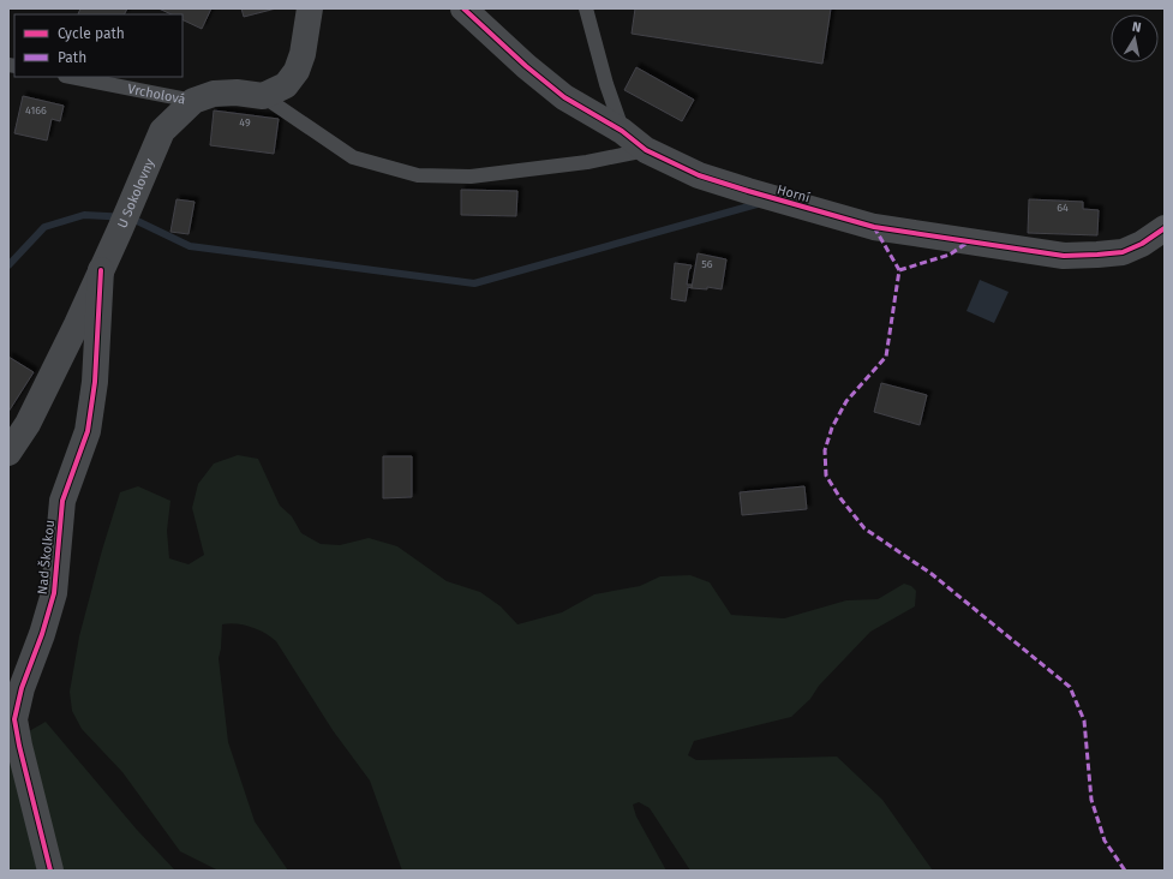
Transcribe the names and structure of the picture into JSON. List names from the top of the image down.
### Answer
{
  "streets": {
    "street": ["U Sokolovny", "Horní", "Nad Školkou"],
    "lane": ["Vrcholová"]
  },
  "crossings": [
    ["Vrcholová", "U Sokolovny"],
    ["U Sokolovny", "Nad Školkou"]
  ],
  "house_numbers": [
    "4166",
    "49",
    "64",
    "56"
  ],
  "legend": ["Cycle path", "Path"],
  "north": "top"
}
